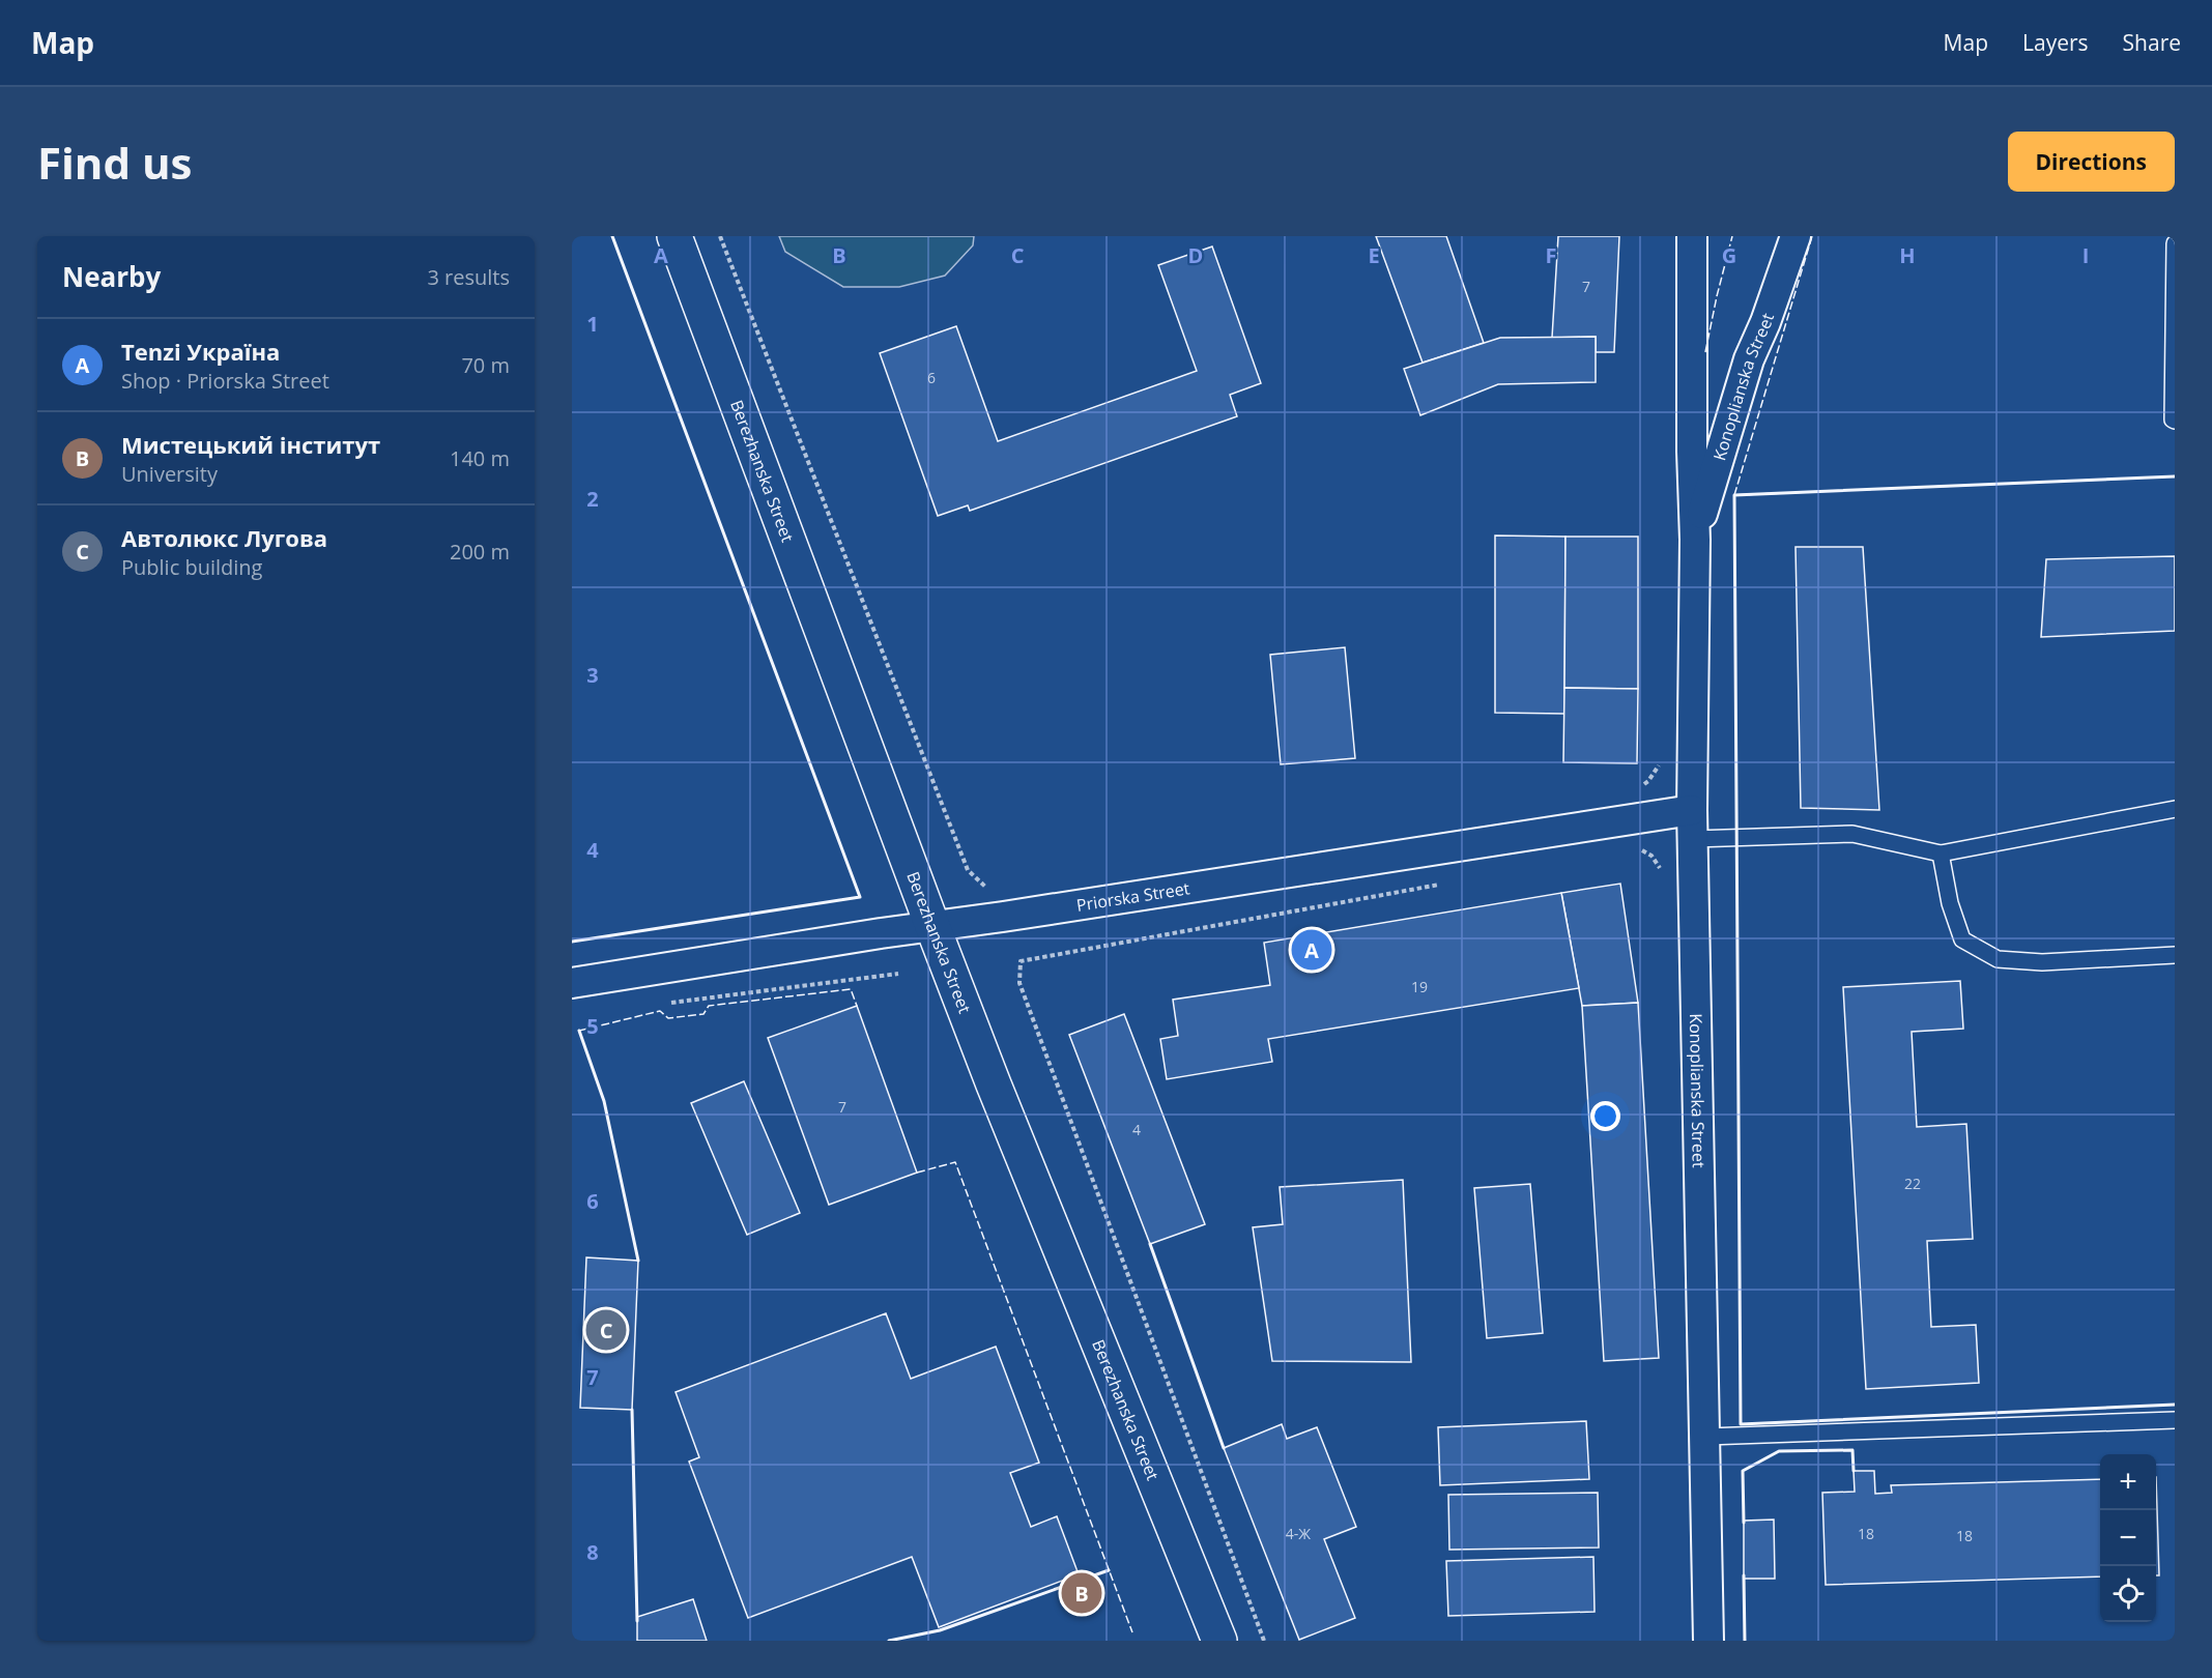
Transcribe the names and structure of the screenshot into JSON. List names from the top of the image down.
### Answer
{
  "streets": {
    "street": ["Konoplianska Street", "Berezhanska Street", "Priorska Street"]
  },
  "crossings": [
    ["Konoplianska Street", "Priorska Street"],
    ["Berezhanska Street", "Priorska Street"]
  ],
  "house_numbers": [
    "7",
    "6",
    "19",
    "7",
    "4",
    "22",
    "4-Ж",
    "18",
    "18"
  ],
  "page": {
    "header": "Map",
    "nav": ["Map", "Layers", "Share"],
    "buttons": "Directions",
    "title": "Find us",
    "heading": ["Nearby", "3 results"],
    "list": [
      {
        "mark": "A",
        "name": "Tenzi Україна",
        "note": "Shop · Priorska Street",
        "value": "70 m"
      },
      {
        "mark": "B",
        "name": "Мистецький інститут",
        "note": "University",
        "value": "140 m"
      },
      {
        "mark": "C",
        "name": "Автолюкс Лугова",
        "note": "Public building",
        "value": "200 m"
      }
    ],
    "pins": ["A", "C", "B"],
    "map_buttons": ["+", "−"]
  },
  "grid": {
    "columns": [
      "A",
      "B",
      "C",
      "D",
      "E",
      "F",
      "G",
      "H",
      "I"
    ],
    "rows": [
      "1",
      "2",
      "3",
      "4",
      "5",
      "6",
      "7",
      "8"
    ]
  }
}
